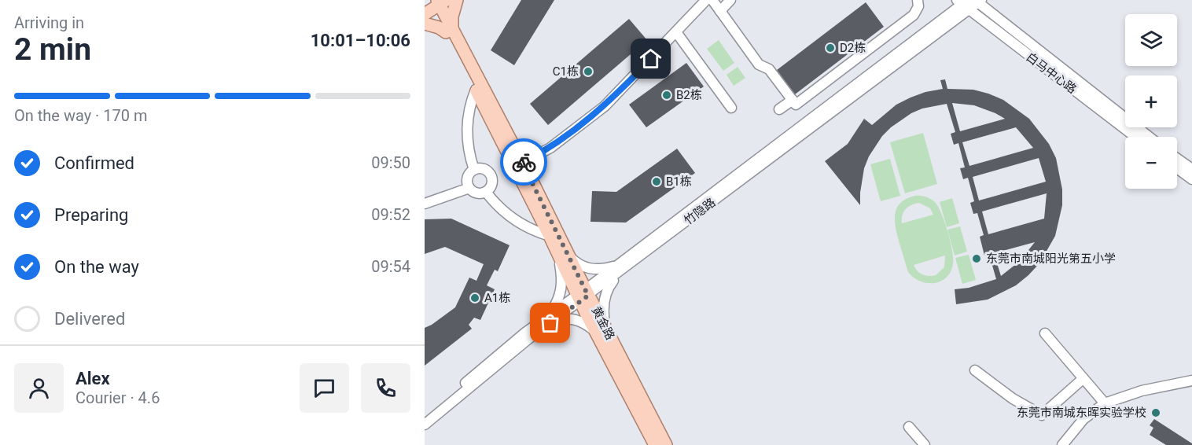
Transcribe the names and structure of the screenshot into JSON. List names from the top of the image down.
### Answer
{
  "streets": {
    "main road": ["黄金路"],
    "street": ["白马中心路", "竹隐路"]
  },
  "crossings": [
    ["白马中心路", "竹隐路"],
    ["竹隐路", "黄金路"]
  ],
  "places": [
    "D2栋",
    "C1栋",
    "B2栋",
    "B1栋",
    "东莞市南城阳光第五小学",
    "A1栋",
    "东莞市南城东晖实验学校"
  ],
  "page": {
    "heading": ["2 min", "Arriving in", "10:01–10:06"],
    "panel": ["Alex", "Courier · 4.6"],
    "map_buttons": ["+", "−"],
    "bar": "On the way · 170 m",
    "list": [
      ["Confirmed", "09:50"],
      ["Preparing", "09:52"],
      ["On the way", "09:54"],
      "Delivered"
    ]
  }
}
